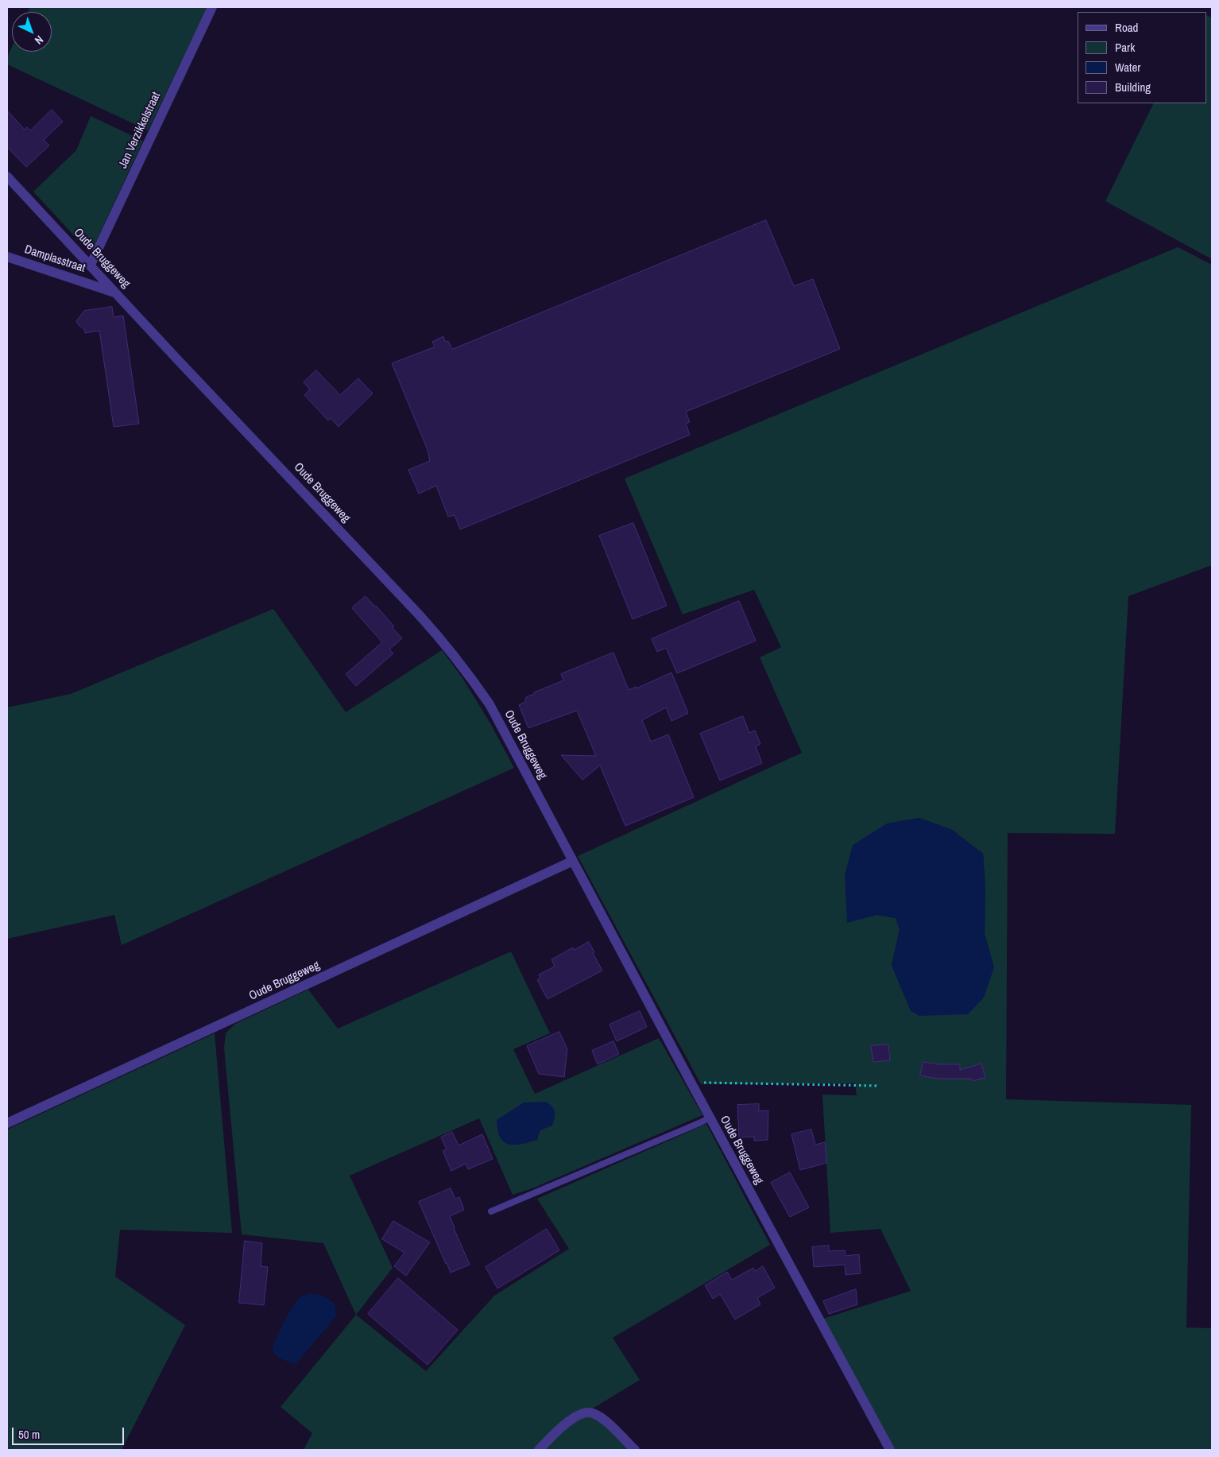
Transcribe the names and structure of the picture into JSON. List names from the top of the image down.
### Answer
{
  "streets": {
    "street": ["Jan Verzikkelstraat", "Oude Bruggeweg", "Damplasstraat"]
  },
  "crossings": [
    ["Jan Verzikkelstraat", "Oude Bruggeweg"],
    ["Oude Bruggeweg", "Damplasstraat"]
  ],
  "legend": [
    "Road",
    "Park",
    "Water",
    "Building"
  ],
  "scale_bar": "50 m",
  "north": "bottom right"
}
